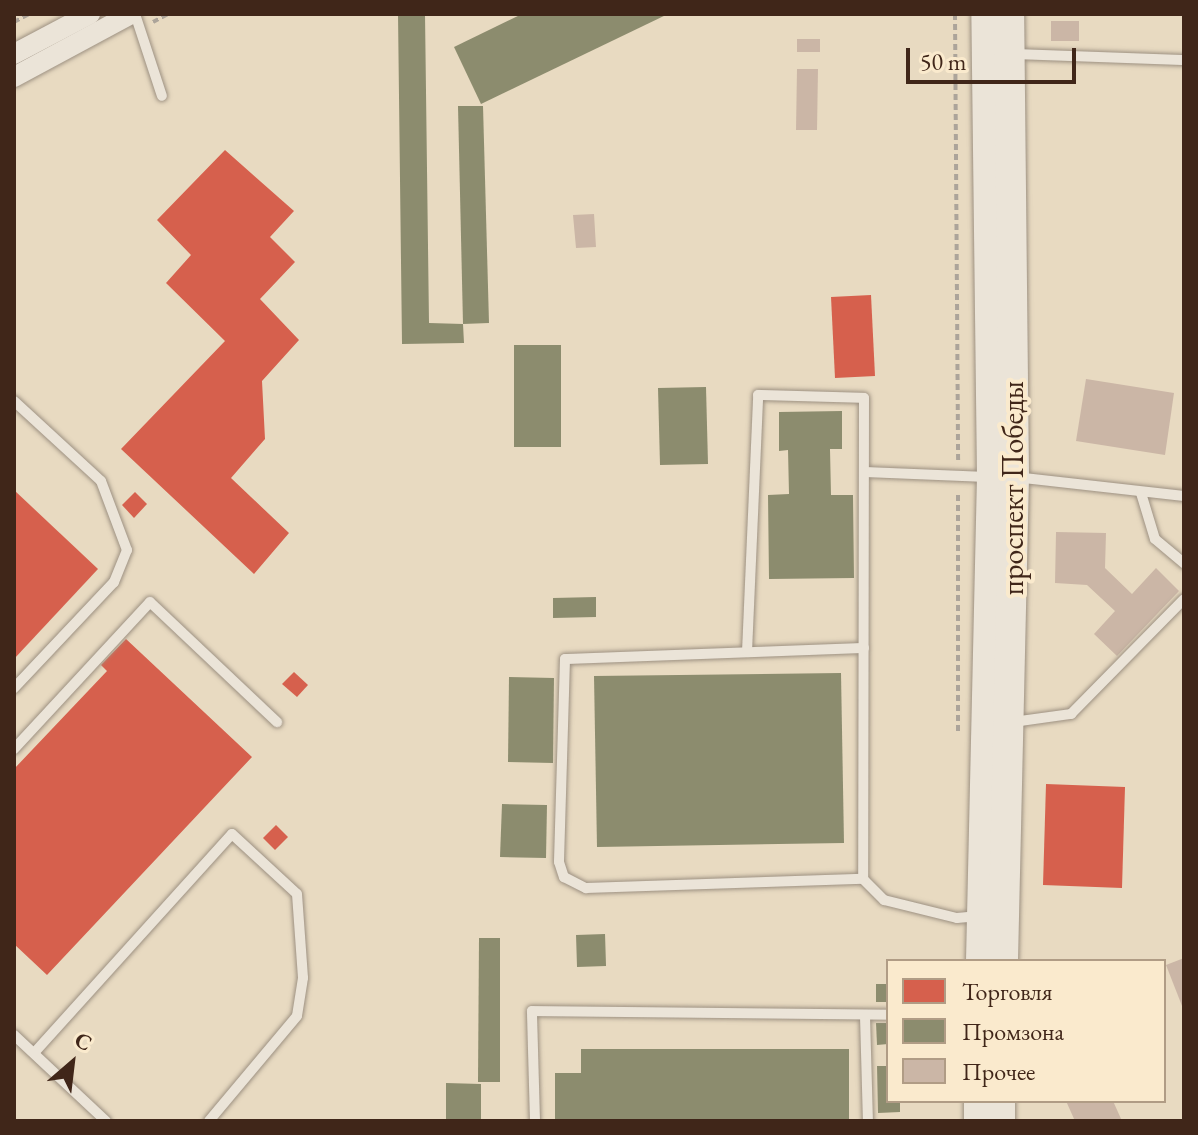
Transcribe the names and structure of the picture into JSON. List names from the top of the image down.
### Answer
{
  "streets": {
    "main road": ["проспект Победы"]
  },
  "legend": ["Торговля", "Промзона", "Прочее"],
  "scale_bar": "50 m",
  "north": "top right"
}
